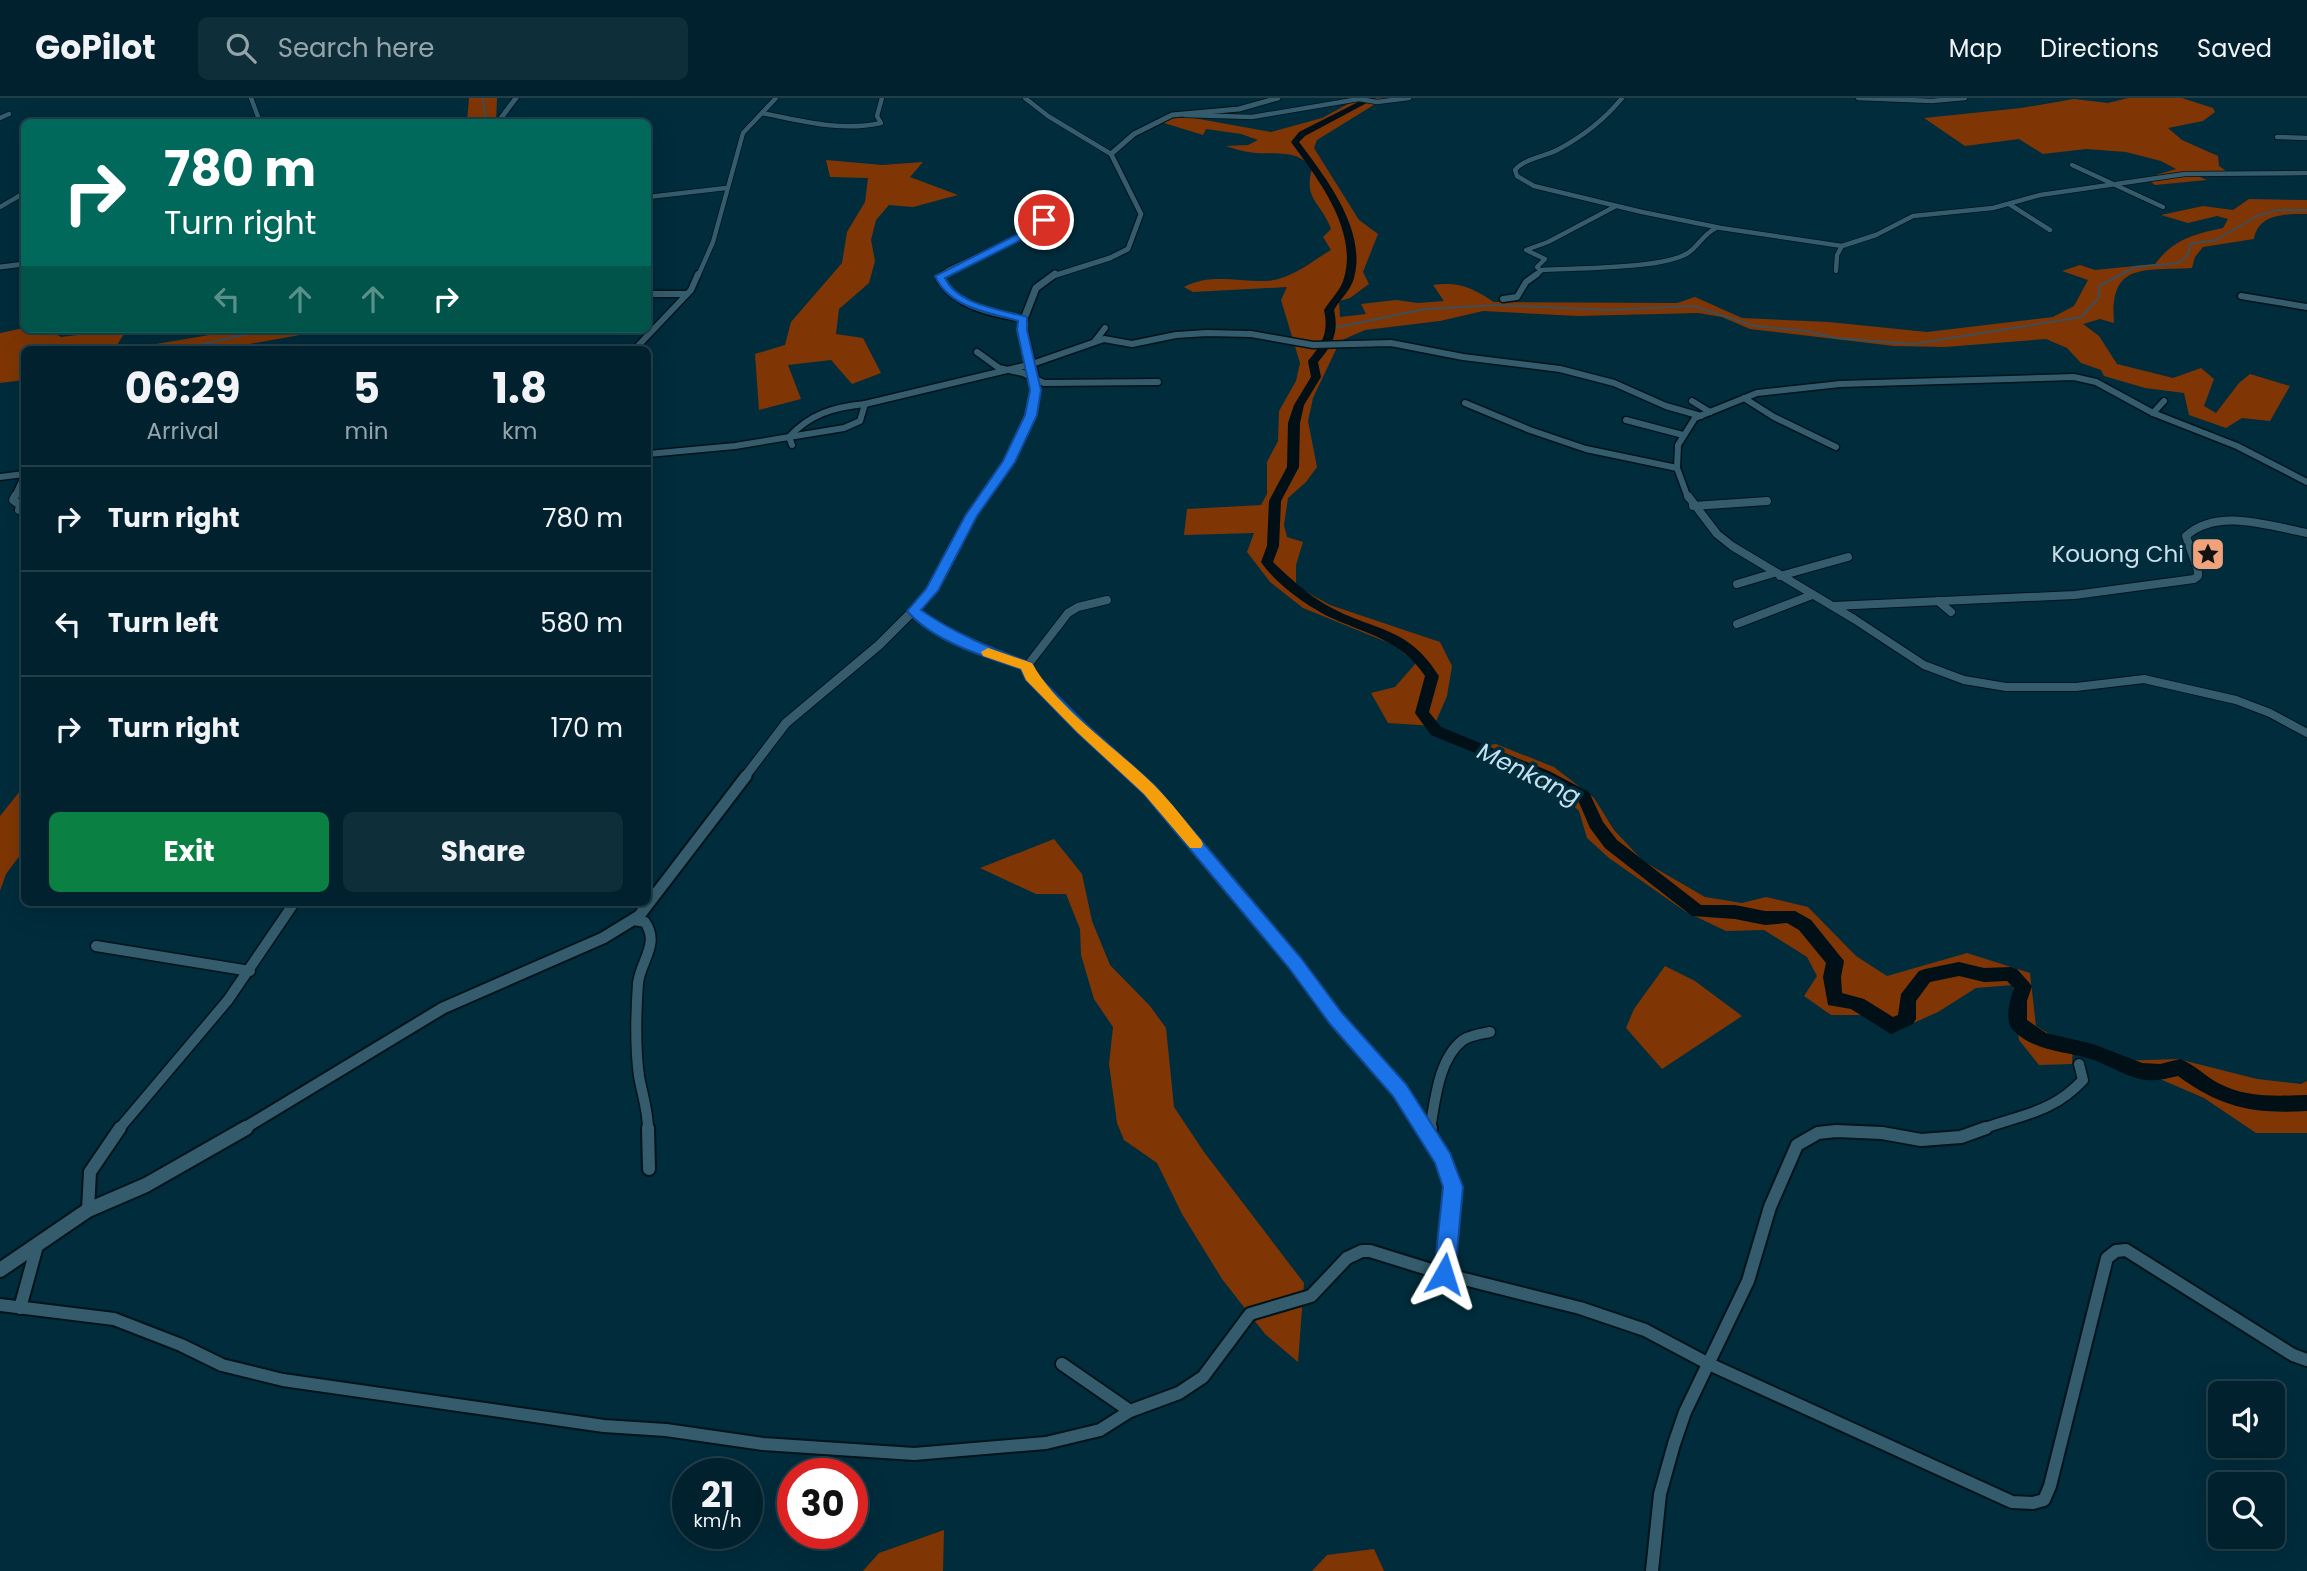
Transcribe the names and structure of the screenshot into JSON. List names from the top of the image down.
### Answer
{
  "water": ["Menkang"],
  "places": {
    "place": ["Kouong Chi"]
  },
  "page": {
    "header": "GoPilot",
    "search": "Search here",
    "nav": ["Map", "Directions", "Saved"],
    "turn": ["780 m", "Turn right"],
    "eta": [
      "06:29",
      "Arrival",
      "5",
      "min",
      "1.8",
      "km"
    ],
    "list": [
      {
        "name": "Turn right",
        "value": "780 m"
      },
      {
        "name": "Turn left",
        "value": "580 m"
      },
      {
        "name": "Turn right",
        "value": "170 m"
      }
    ],
    "buttons": ["Exit", "Share"],
    "speed": "21 km/h",
    "limit": "30"
  }
}
